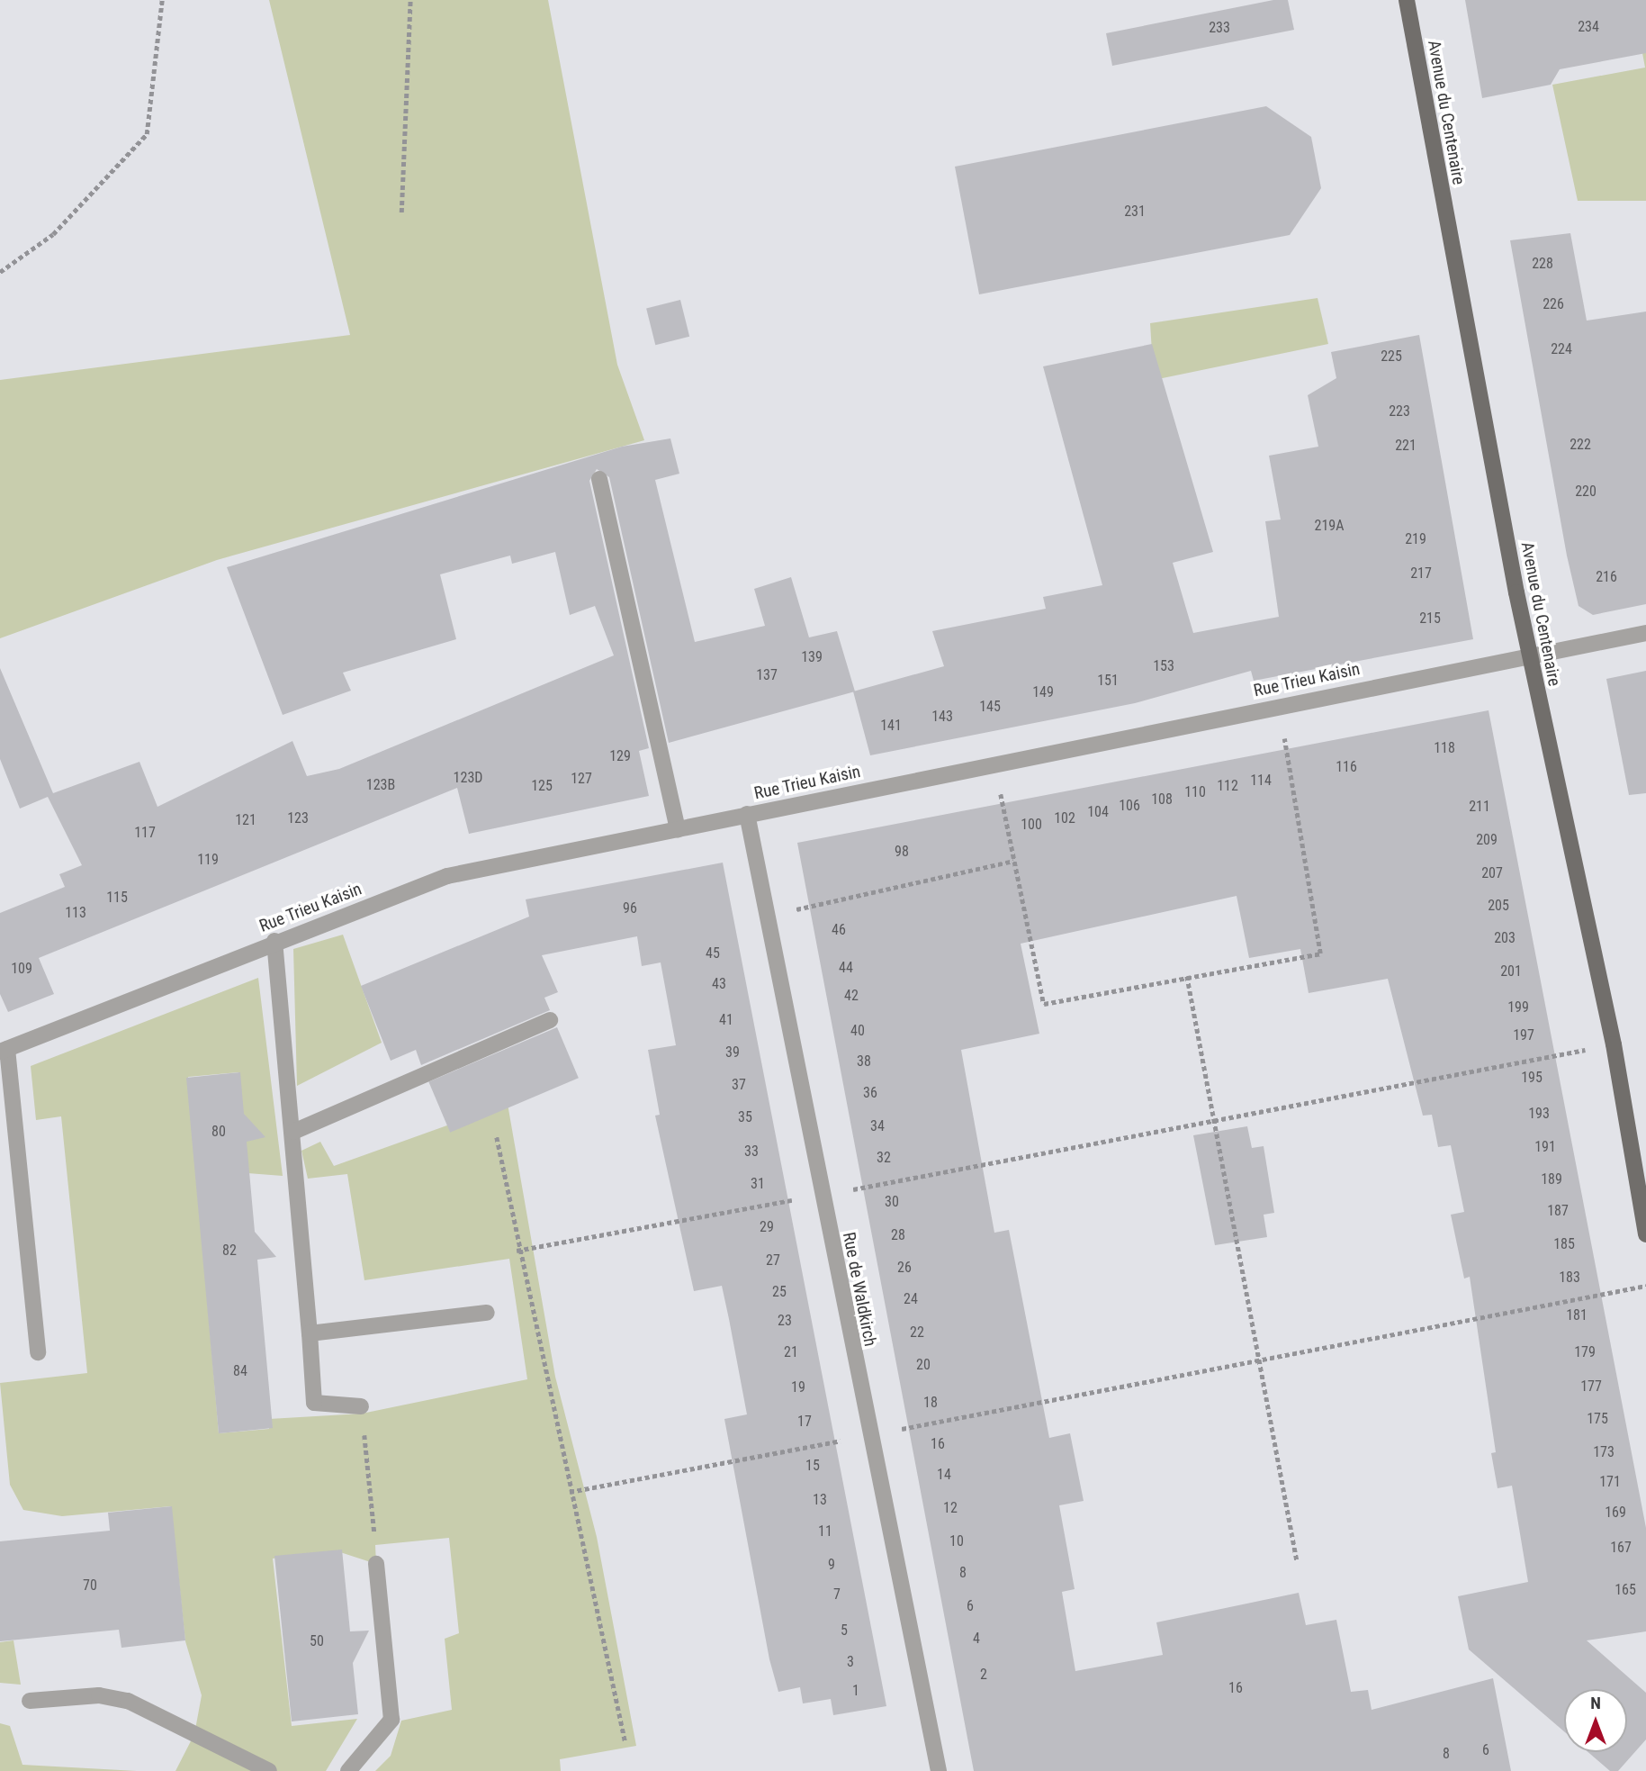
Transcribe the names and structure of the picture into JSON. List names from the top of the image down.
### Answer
{
  "streets": {
    "main road": ["Avenue du Centenaire"],
    "street": ["Rue Trieu Kaisin", "Rue de Waldkirch"]
  },
  "crossings": [
    ["Avenue du Centenaire", "Rue Trieu Kaisin"],
    ["Rue Trieu Kaisin", "Rue de Waldkirch"]
  ],
  "house_numbers": [
    "234",
    "233",
    "231",
    "228",
    "226",
    "224",
    "225",
    "223",
    "222",
    "221",
    "220",
    "219A",
    "219",
    "217",
    "216",
    "215",
    "139",
    "153",
    "137",
    "151",
    "149",
    "145",
    "143",
    "141",
    "118",
    "129",
    "116",
    "123D",
    "127",
    "114",
    "123B",
    "125",
    "112",
    "110",
    "108",
    "106",
    "211",
    "104",
    "123",
    "102",
    "121",
    "100",
    "117",
    "209",
    "98",
    "119",
    "207",
    "115",
    "205",
    "96",
    "113",
    "46",
    "203",
    "45",
    "44",
    "109",
    "201",
    "43",
    "42",
    "199",
    "41",
    "40",
    "197",
    "39",
    "38",
    "195",
    "37",
    "36",
    "193",
    "35",
    "34",
    "80",
    "191",
    "33",
    "32",
    "189",
    "31",
    "30",
    "187",
    "29",
    "28",
    "185",
    "82",
    "27",
    "26",
    "183",
    "25",
    "24",
    "181",
    "23",
    "22",
    "21",
    "179",
    "20",
    "84",
    "177",
    "19",
    "18",
    "175",
    "17",
    "16",
    "173",
    "15",
    "14",
    "171",
    "13",
    "12",
    "169",
    "11",
    "10",
    "167",
    "9",
    "8",
    "70",
    "165",
    "7",
    "6",
    "5",
    "4",
    "50",
    "3",
    "2",
    "16",
    "1",
    "6",
    "8"
  ],
  "north": "top"
}
